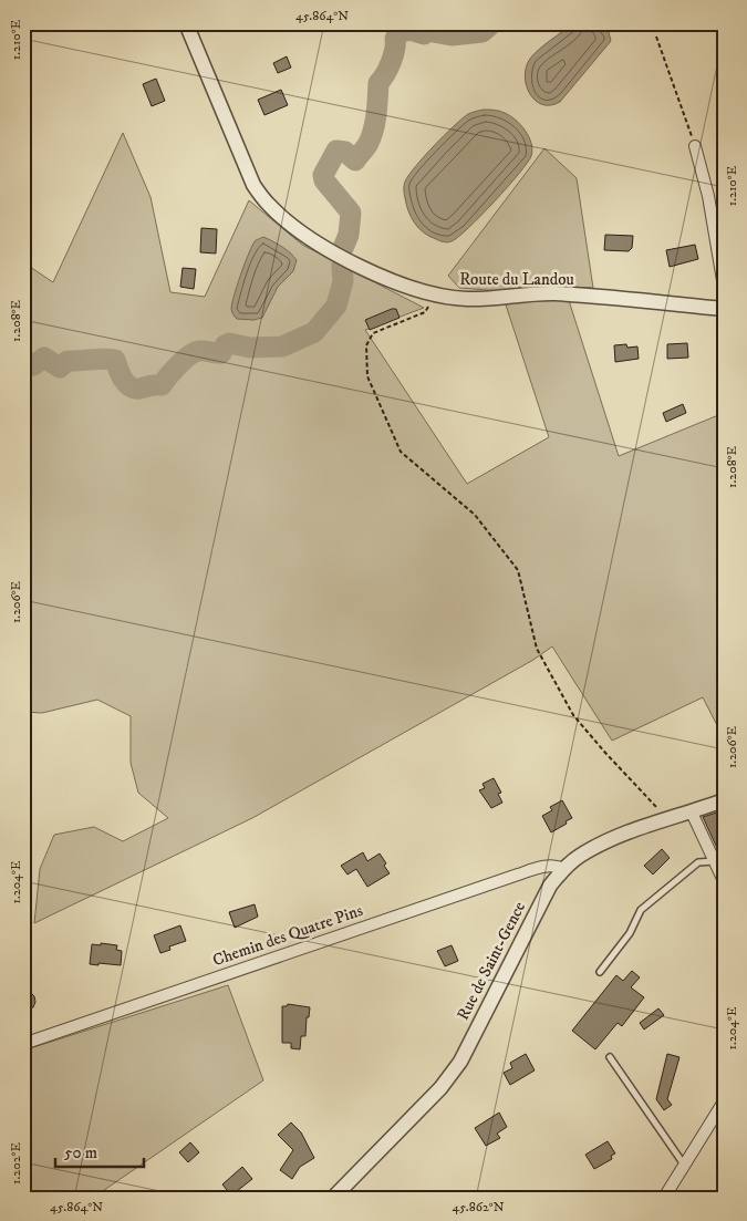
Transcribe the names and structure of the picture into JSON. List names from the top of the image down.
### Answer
{
  "streets": {
    "street": ["Route du Landou", "Chemin des Quatre Pins", "Rue de Saint-Gence"]
  },
  "crossings": [
    ["Chemin des Quatre Pins", "Rue de Saint-Gence"]
  ],
  "scale_bar": "50 m",
  "coordinates": [
    "45.864°N",
    "1.210°E",
    "1.208°E",
    "1.206°E",
    "1.204°E",
    "1.202°E",
    "45.862°N"
  ]
}
